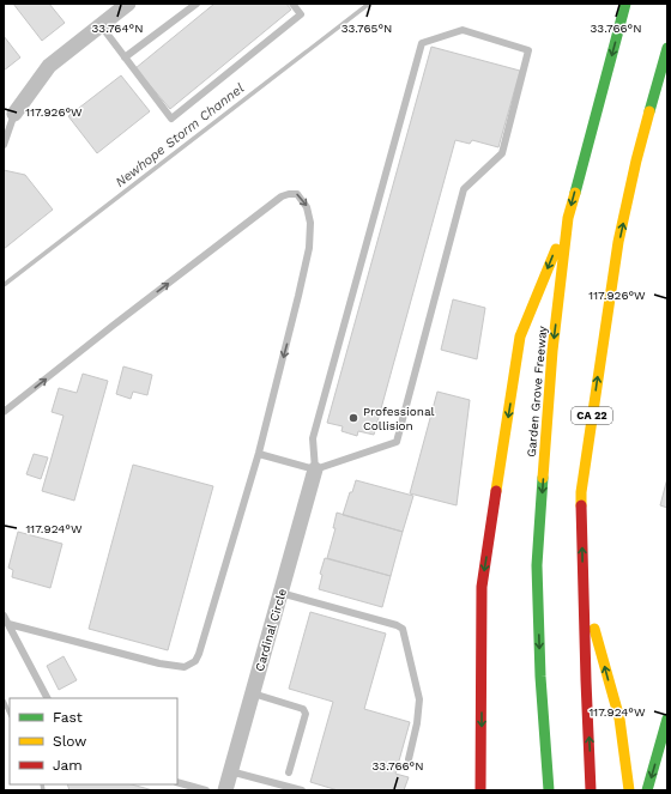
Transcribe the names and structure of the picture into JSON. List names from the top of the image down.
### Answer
{
  "streets": {
    "main road": ["Garden Grove Freeway", "CA 22"],
    "street": ["Cardinal Circle"]
  },
  "water": ["Newhope Storm Channel"],
  "places": ["Professional Collision"],
  "legend": ["Fast", "Slow", "Jam"],
  "coordinates": [
    "33.764°N",
    "33.765°N",
    "33.766°N",
    "117.926°W",
    "117.924°W"
  ]
}
